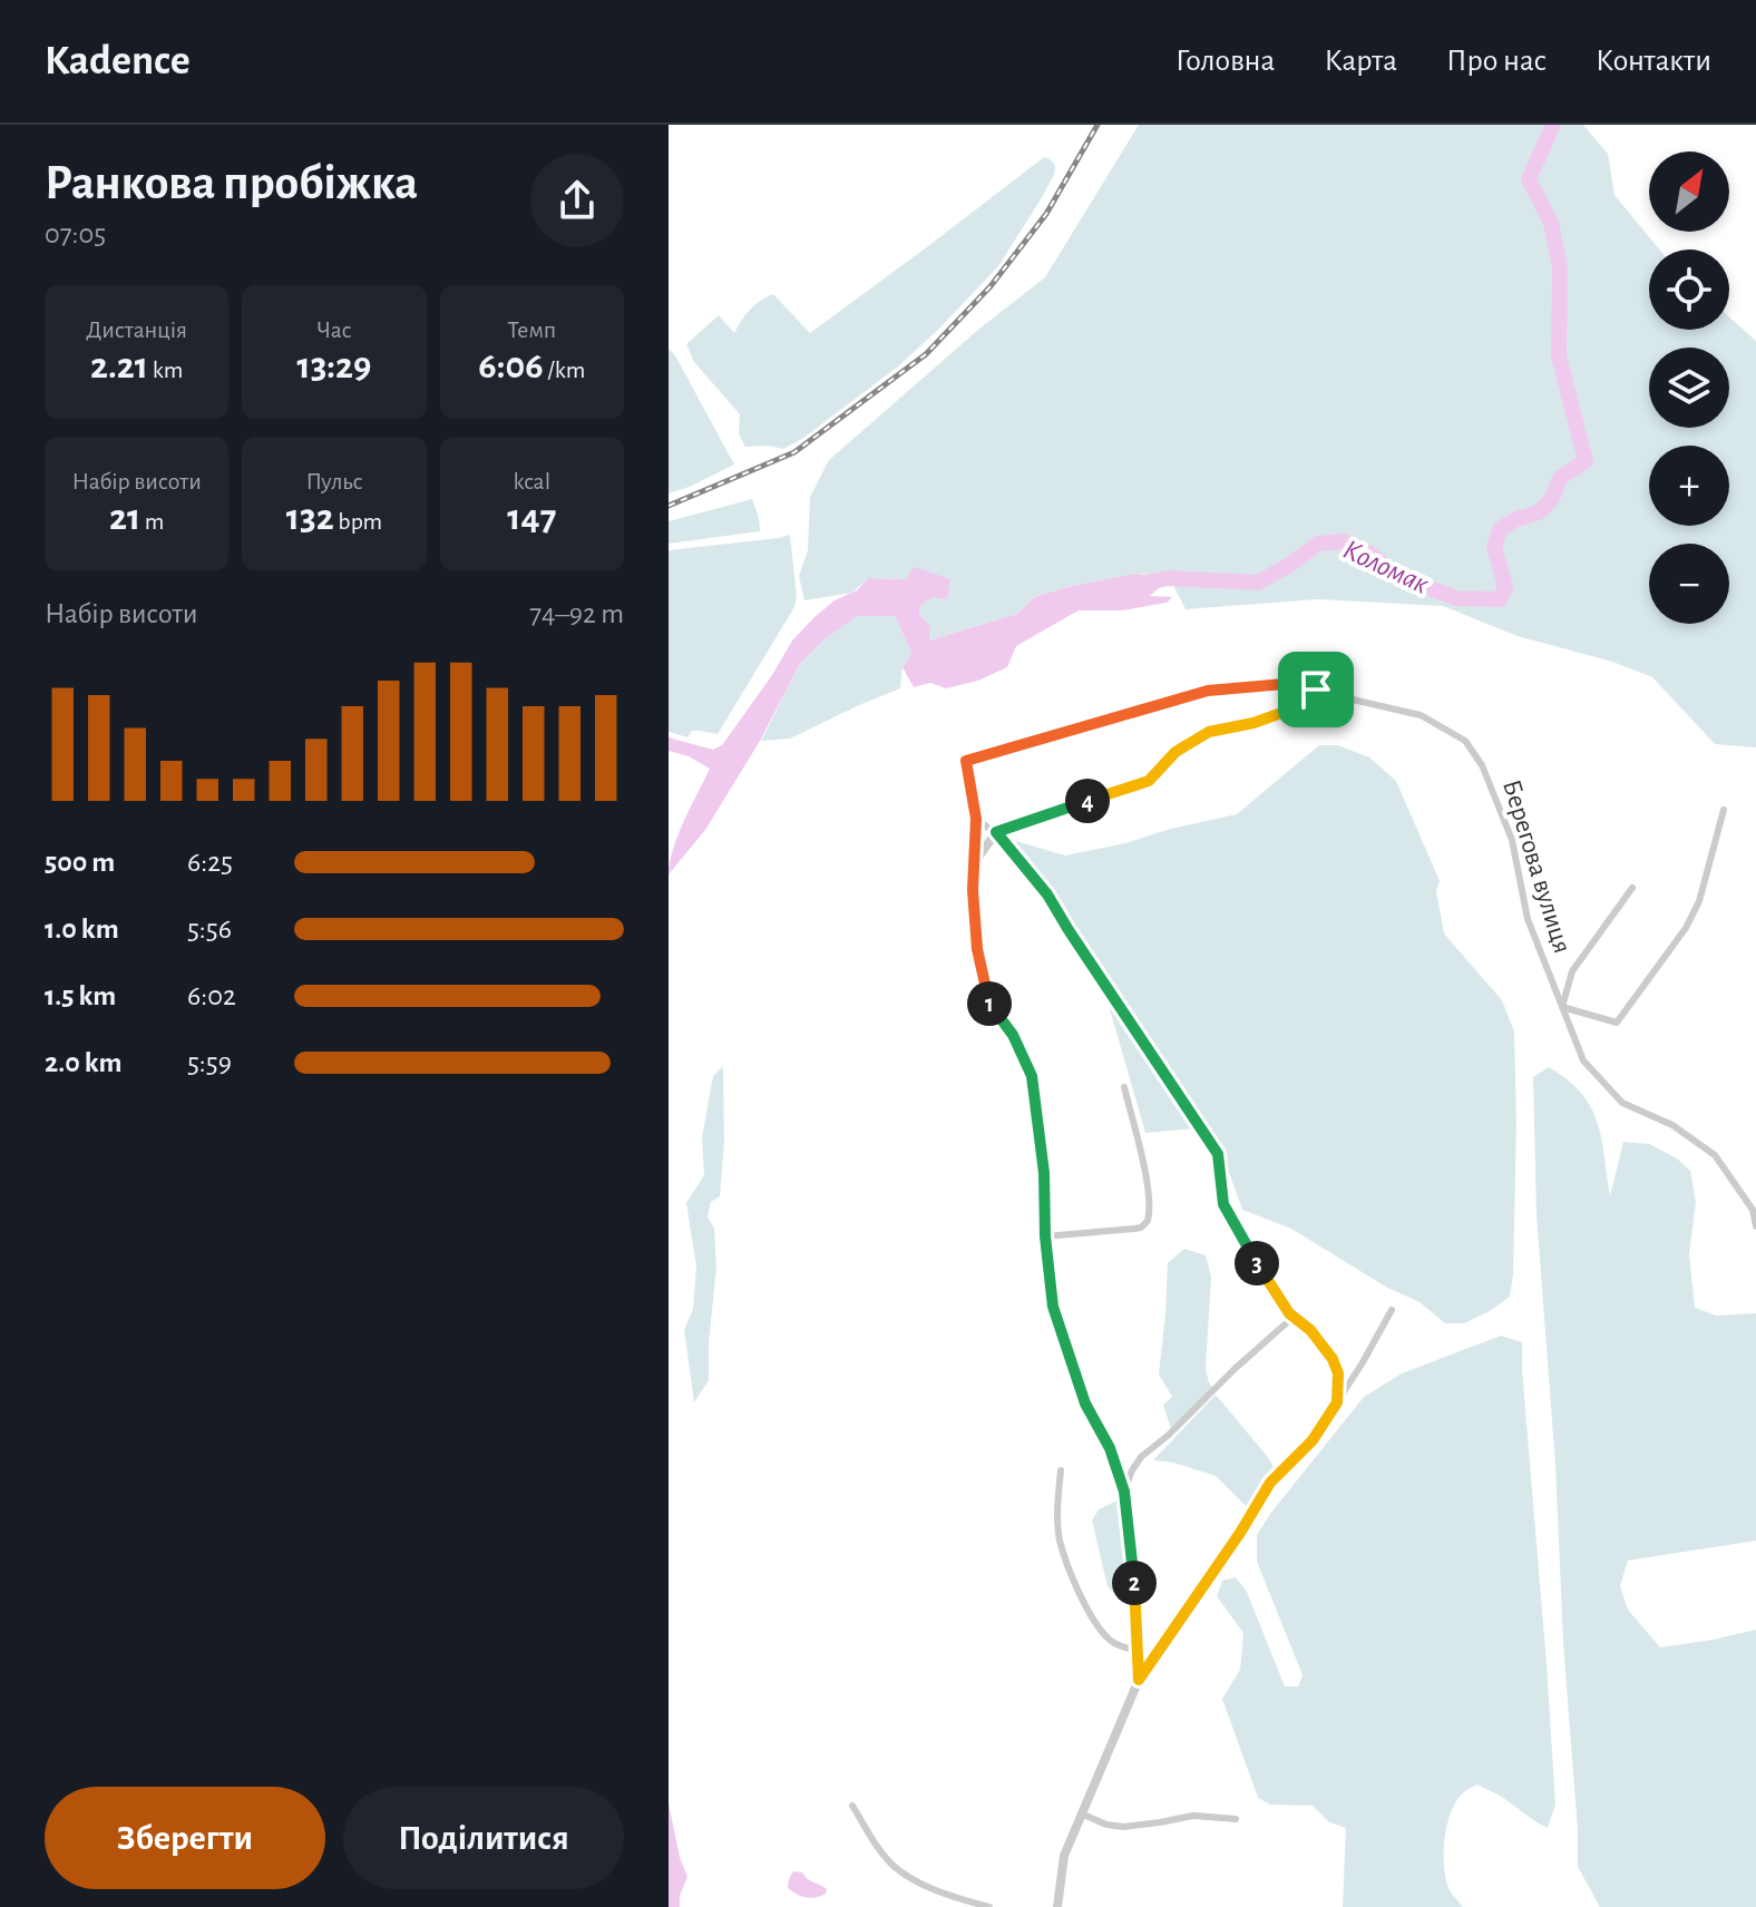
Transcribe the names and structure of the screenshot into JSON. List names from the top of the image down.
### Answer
{
  "streets": {
    "street": ["Берегова вулиця"]
  },
  "water": ["Коломак"],
  "north": "top right",
  "page": {
    "header": "Kadence",
    "nav": [
      "Головна",
      "Карта",
      "Про нас",
      "Контакти"
    ],
    "heading": ["Ранкова пробіжка", "07:05"],
    "map_buttons": ["+", "−"],
    "stats": [
      ["Дистанція", "2.21 km"],
      ["Час", "13:29"],
      ["Темп", "6:06 /km"],
      ["Набір висоти", "21 m"],
      ["Пульс", "132 bpm"],
      ["kcal", "147"]
    ],
    "chart": ["Набір висоти", "74–92 m"],
    "pins": [
      "4",
      "1",
      "3",
      "2"
    ],
    "list": [
      {
        "name": "500 m",
        "note": "6:25"
      },
      {
        "name": "1.0 km",
        "note": "5:56"
      },
      {
        "name": "1.5 km",
        "note": "6:02"
      },
      {
        "name": "2.0 km",
        "note": "5:59"
      }
    ],
    "buttons": ["Зберегти", "Поділитися"]
  }
}
